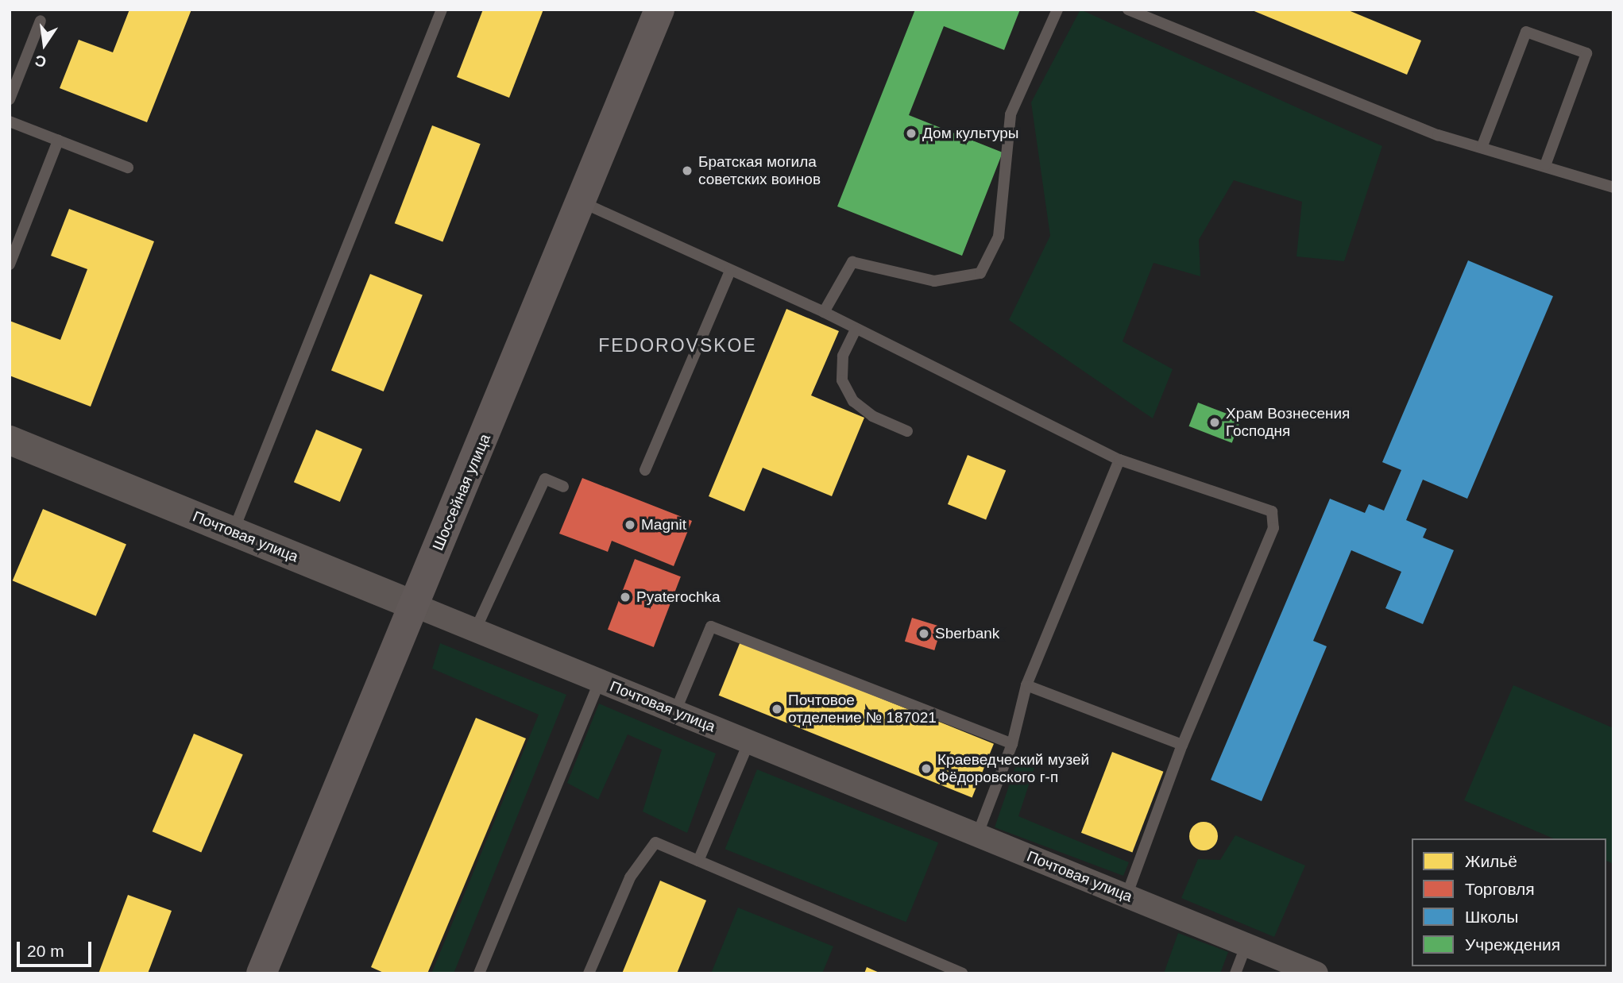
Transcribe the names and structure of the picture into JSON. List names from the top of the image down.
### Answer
{
  "streets": {
    "main road": ["Шоссейная улица"],
    "street": ["Почтовая улица"]
  },
  "crossings": [
    ["Шоссейная улица", "Почтовая улица"]
  ],
  "districts": ["FEDOROVSKOE"],
  "places": [
    "Дом культуры",
    "Братская могила советских воинов",
    "Храм Вознесения Господня",
    "Magnit",
    "Pyaterochka",
    "Sberbank",
    "Почтовое отделение № 187021",
    "Краеведческий музей Фёдоровского г-п"
  ],
  "legend": [
    "Жильё",
    "Торговля",
    "Школы",
    "Учреждения"
  ],
  "scale_bar": "20 m",
  "north": "bottom"
}
